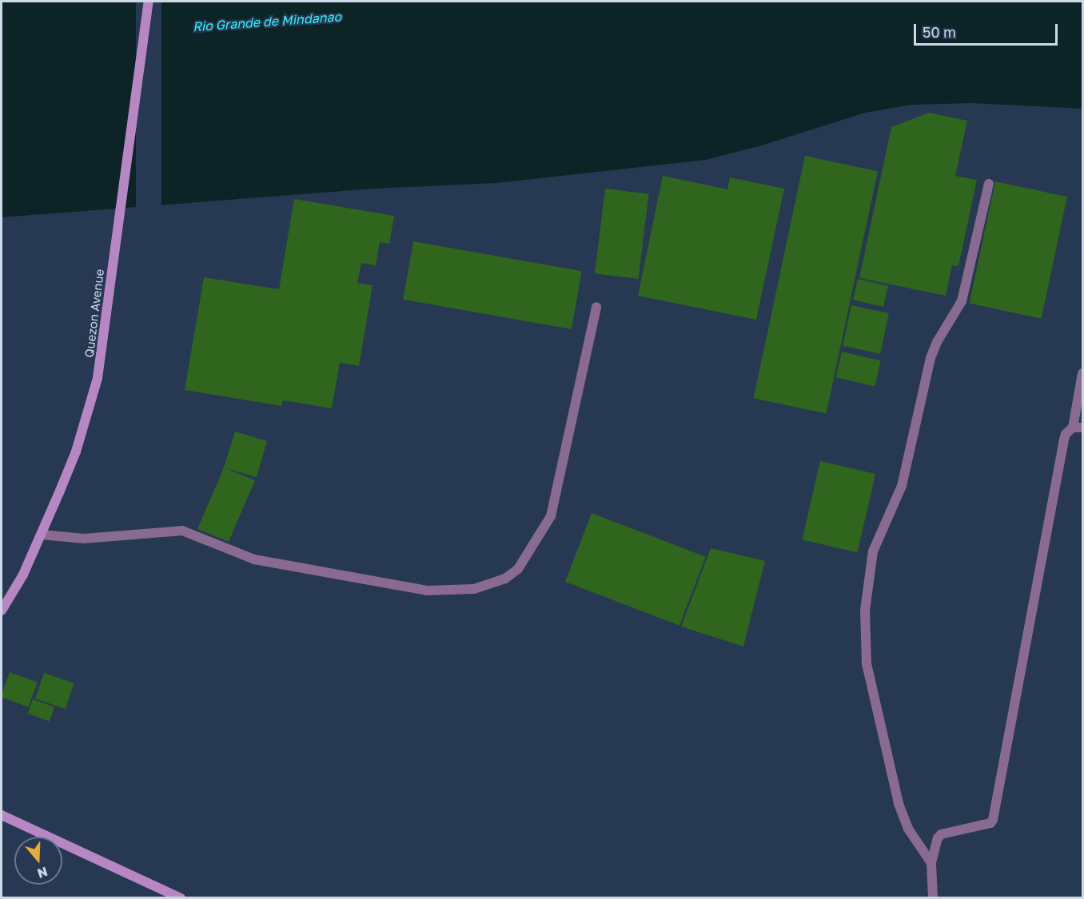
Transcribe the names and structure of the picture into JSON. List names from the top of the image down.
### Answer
{
  "streets": {
    "street": ["Quezon Avenue"]
  },
  "water": ["Rio Grande de Mindanao"],
  "scale_bar": "50 m",
  "north": "bottom"
}
